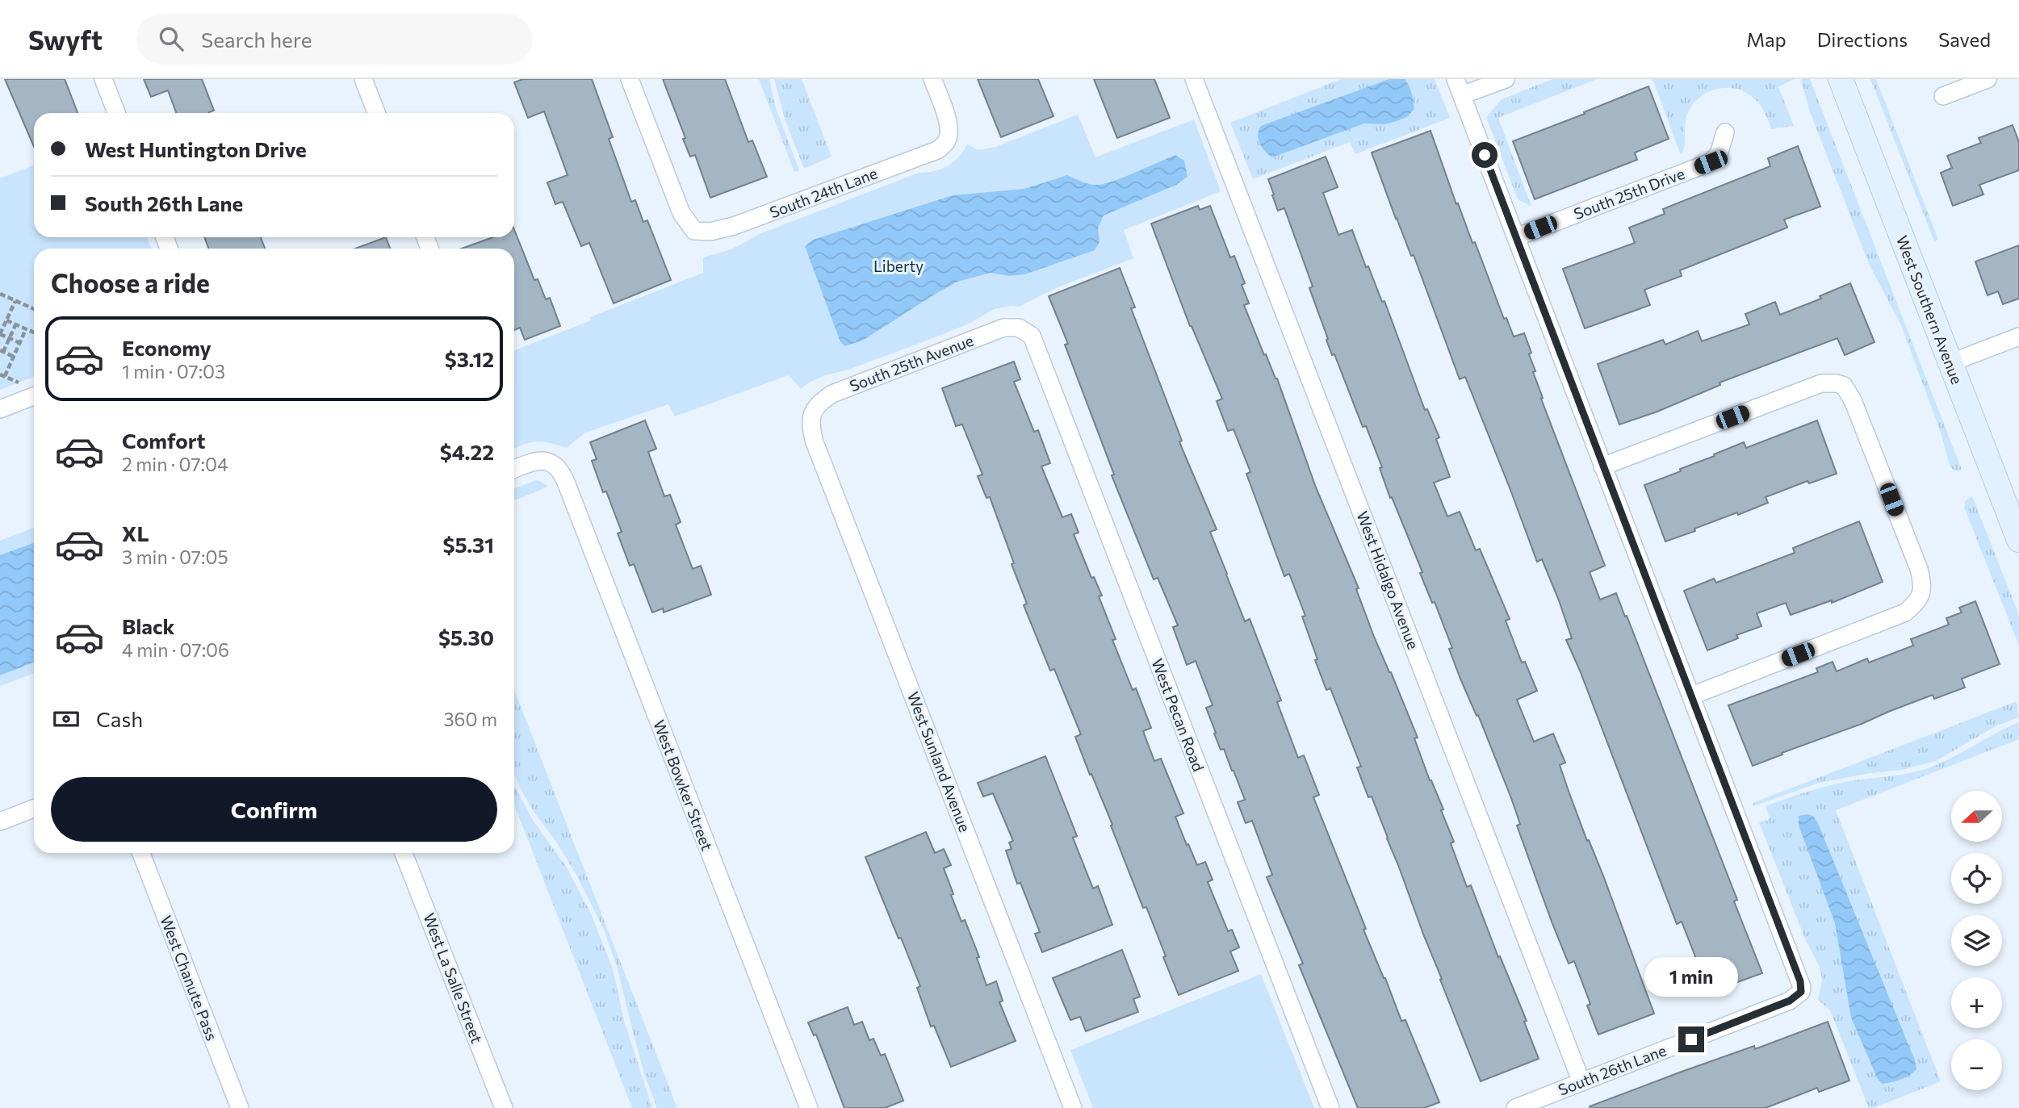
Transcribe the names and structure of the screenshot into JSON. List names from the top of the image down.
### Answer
{
  "streets": {
    "main road": ["West Southern Avenue"],
    "street": [
      "South 24th Lane",
      "South 25th Drive",
      "South 25th Avenue",
      "West Hidalgo Avenue",
      "West Pecan Road",
      "West Sunland Avenue",
      "West Bowker Street",
      "West Chanute Pass",
      "West La Salle Street",
      "South 26th Lane"
    ]
  },
  "crossings": [
    ["South 25th Avenue", "West Pecan Road"],
    ["South 25th Avenue", "West Sunland Avenue"],
    ["West Hidalgo Avenue", "South 26th Lane"]
  ],
  "parks": ["Liberty"],
  "north": "left",
  "page": {
    "header": "Swyft",
    "search": "Search here",
    "nav": ["Map", "Directions", "Saved"],
    "banner": ["West Huntington Drive", "South 26th Lane"],
    "heading": "Choose a ride",
    "list": [
      {
        "name": "Economy",
        "note": "1 min · 07:03",
        "value": "$3.12"
      },
      {
        "name": "Comfort",
        "note": "2 min · 07:04",
        "value": "$4.22"
      },
      {
        "name": "XL",
        "note": "3 min · 07:05",
        "value": "$5.31"
      },
      {
        "name": "Black",
        "note": "4 min · 07:06",
        "value": "$5.30"
      }
    ],
    "pay": ["Cash", "360 m"],
    "buttons": "Confirm",
    "map_buttons": ["+", "−"],
    "bubble": "1 min"
  }
}
